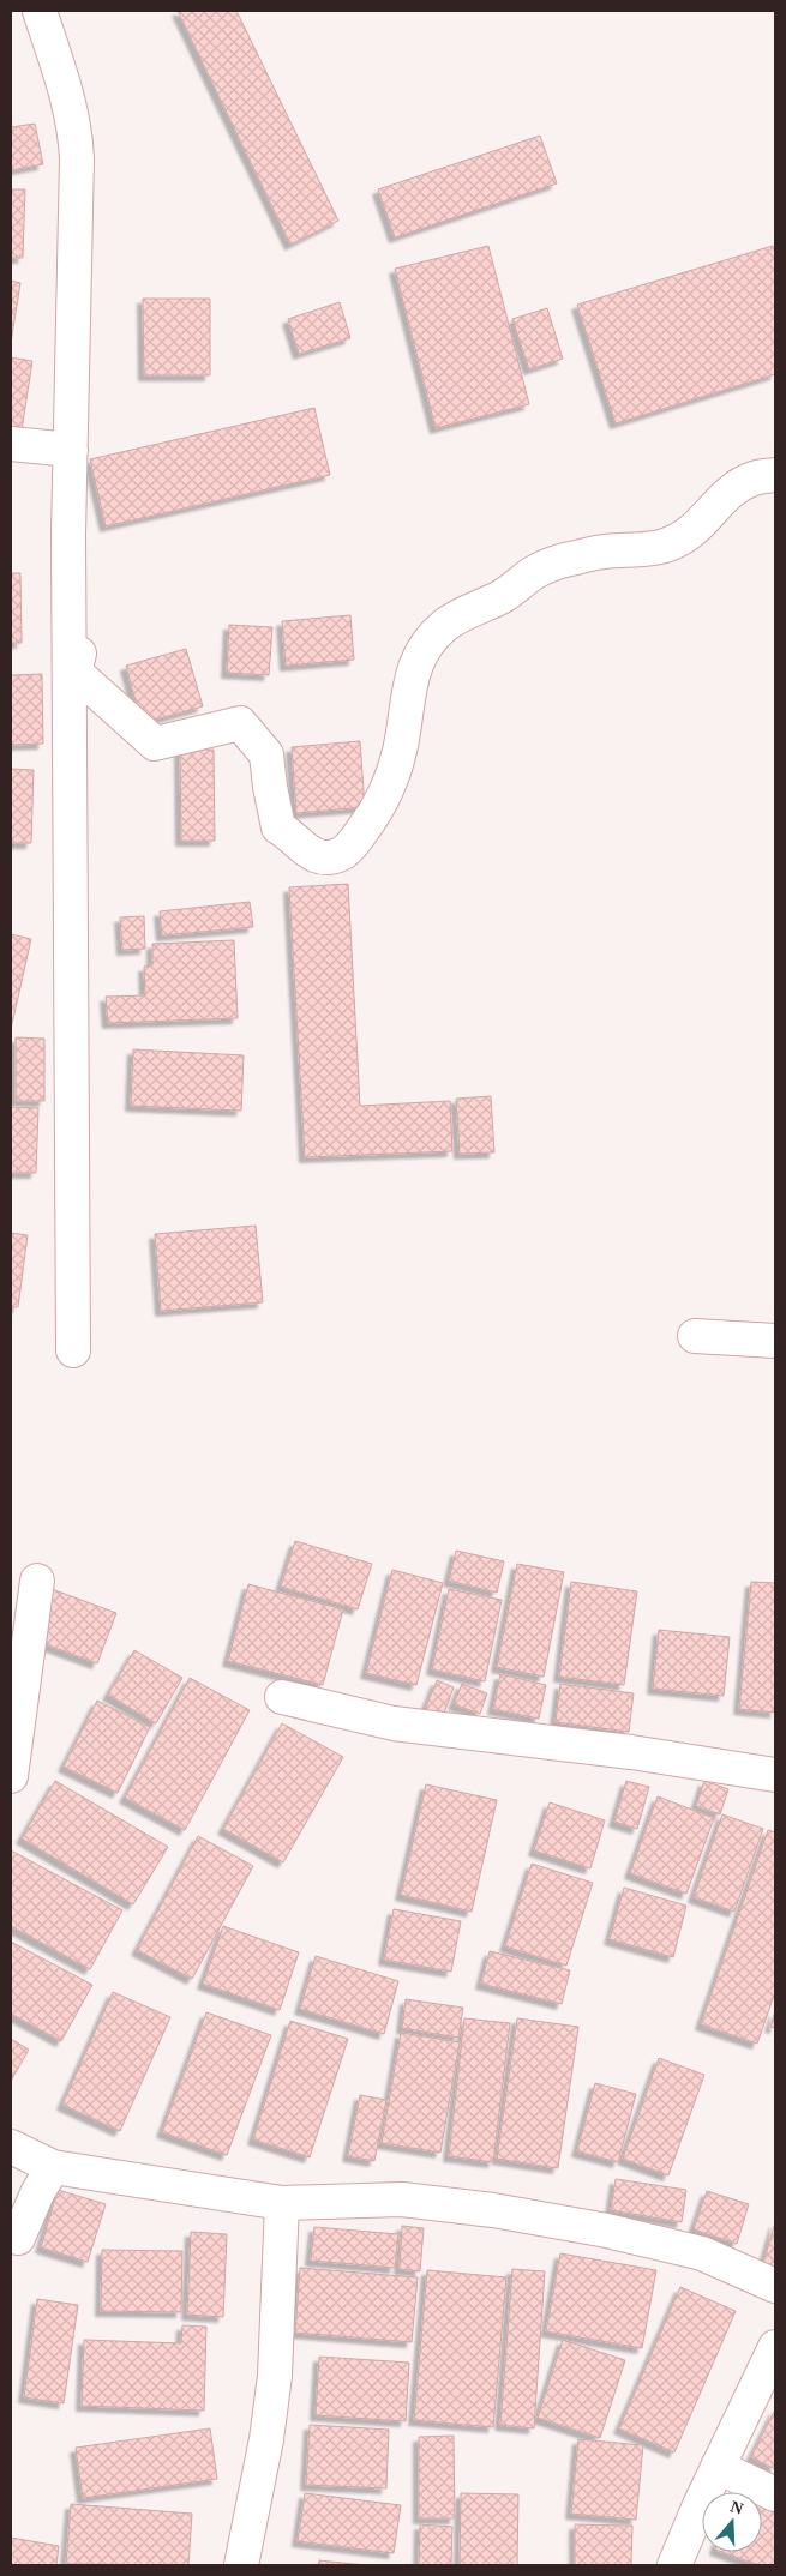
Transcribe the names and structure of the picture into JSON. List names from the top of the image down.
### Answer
{
  "north": "top"
}
